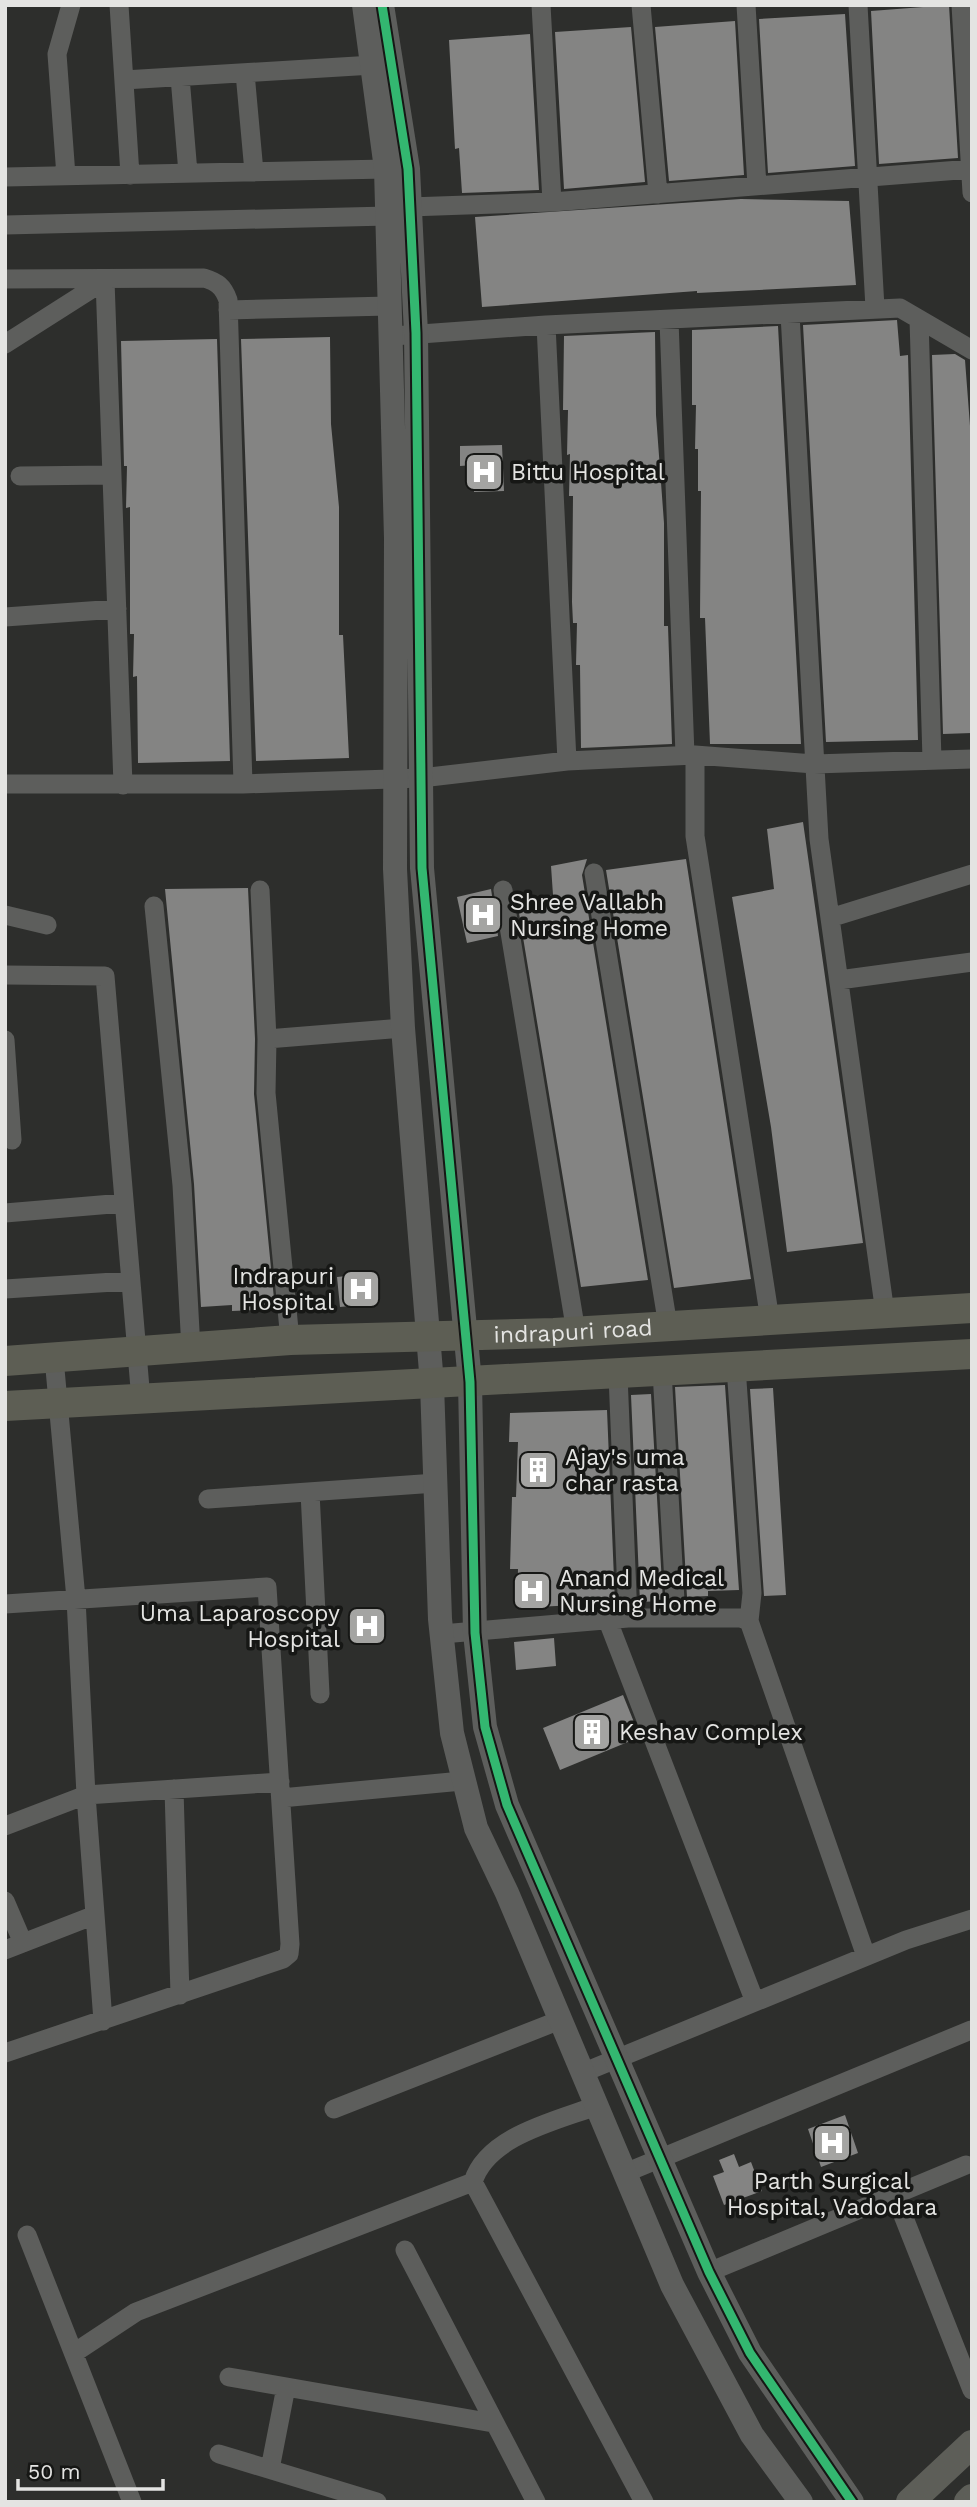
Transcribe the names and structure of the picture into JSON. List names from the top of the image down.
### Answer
{
  "streets": {
    "main road": ["indrapuri road"]
  },
  "places": {
    "hospital": [
      "Bittu Hospital",
      "Shree Vallabh Nursing Home",
      "Indrapuri Hospital",
      "Anand Medical Nursing Home",
      "Uma Laparoscopy Hospital",
      "Parth Surgical Hospital, Vadodara"
    ],
    "building": ["Ajay's uma char rasta", "Keshav Complex"]
  },
  "scale_bar": "50 m"
}
